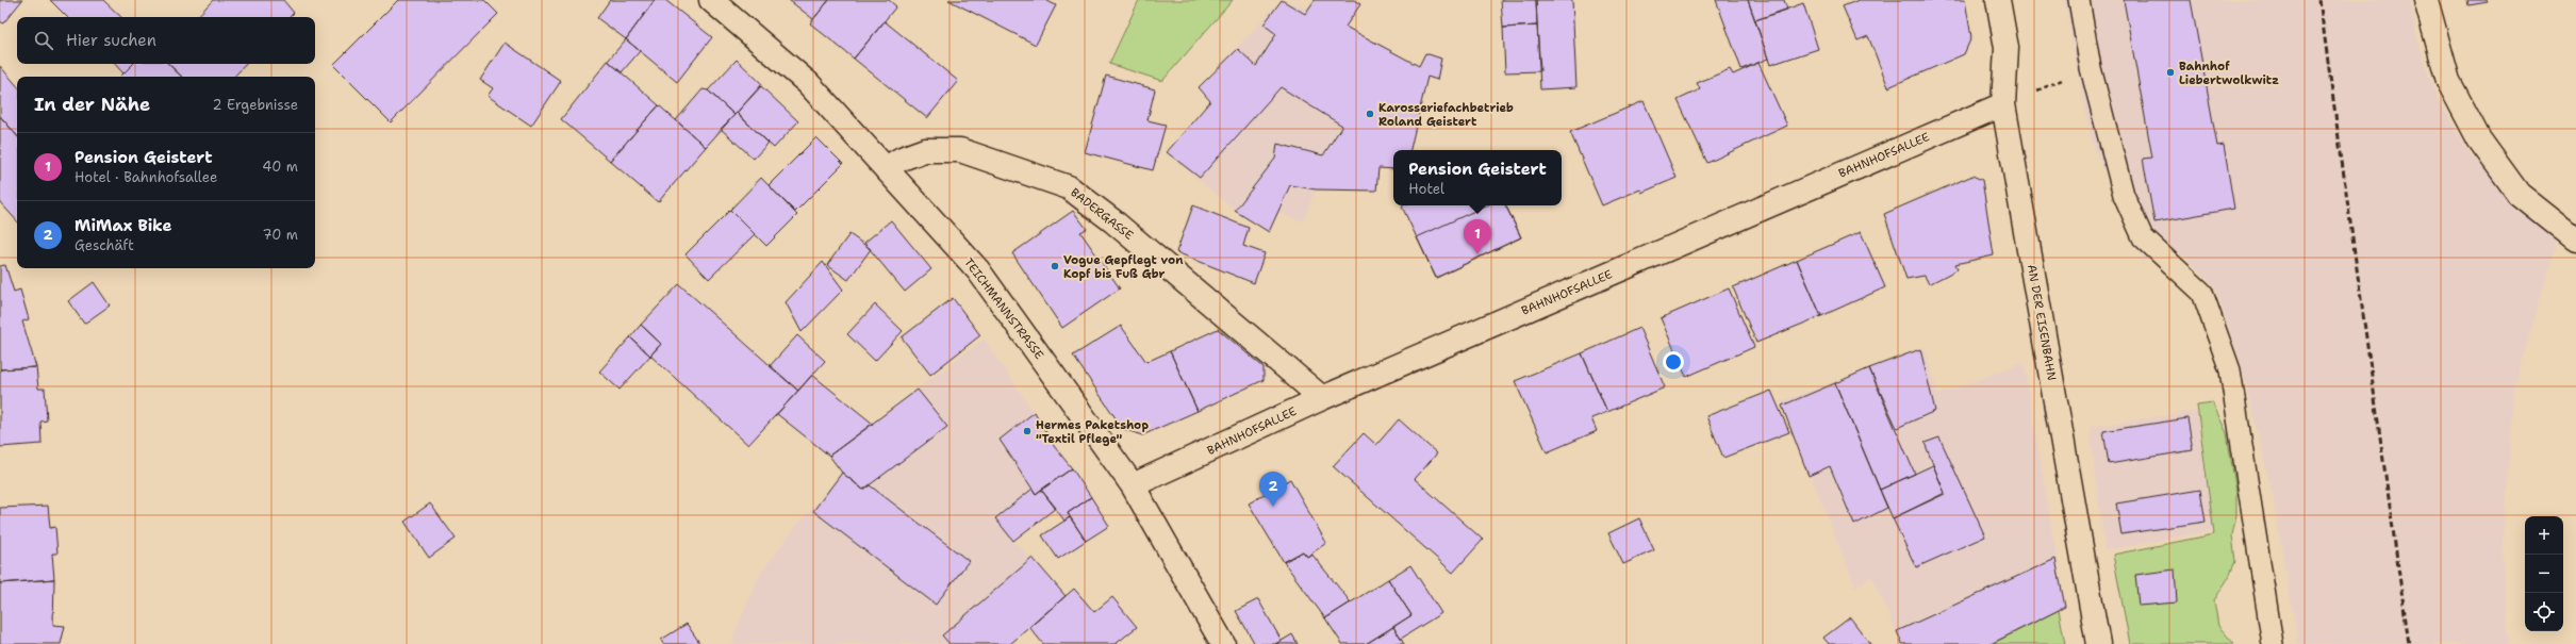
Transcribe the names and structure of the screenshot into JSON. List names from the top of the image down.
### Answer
{
  "streets": {
    "street": [
      "BAHNHOFSALLEE",
      "BADERGASSE",
      "TEICHMANNSTRASSE",
      "AN DER EISENBAHN"
    ]
  },
  "crossings": [
    ["BAHNHOFSALLEE", "BADERGASSE"],
    ["BAHNHOFSALLEE", "TEICHMANNSTRASSE"],
    ["BAHNHOFSALLEE", "AN DER EISENBAHN"],
    ["BADERGASSE", "TEICHMANNSTRASSE"]
  ],
  "places": [
    "Bahnhof Liebertwolkwitz",
    "Karosseriefachbetrieb Roland Geistert",
    "Vogue Gepflegt von Kopf bis Fuß Gbr",
    "Hermes Paketshop \"Textil Pflege\""
  ],
  "page": {
    "search": "Hier suchen",
    "heading": ["In der Nähe", "2 Ergebnisse"],
    "list": [
      {
        "mark": "1",
        "name": "Pension Geistert",
        "note": "Hotel · Bahnhofsallee",
        "value": "40 m"
      },
      {
        "mark": "2",
        "name": "MiMax Bike",
        "note": "Geschäft",
        "value": "70 m"
      }
    ],
    "popup": ["Pension Geistert", "Hotel"],
    "pins": ["1", "2"],
    "map_buttons": ["+", "−"]
  }
}
